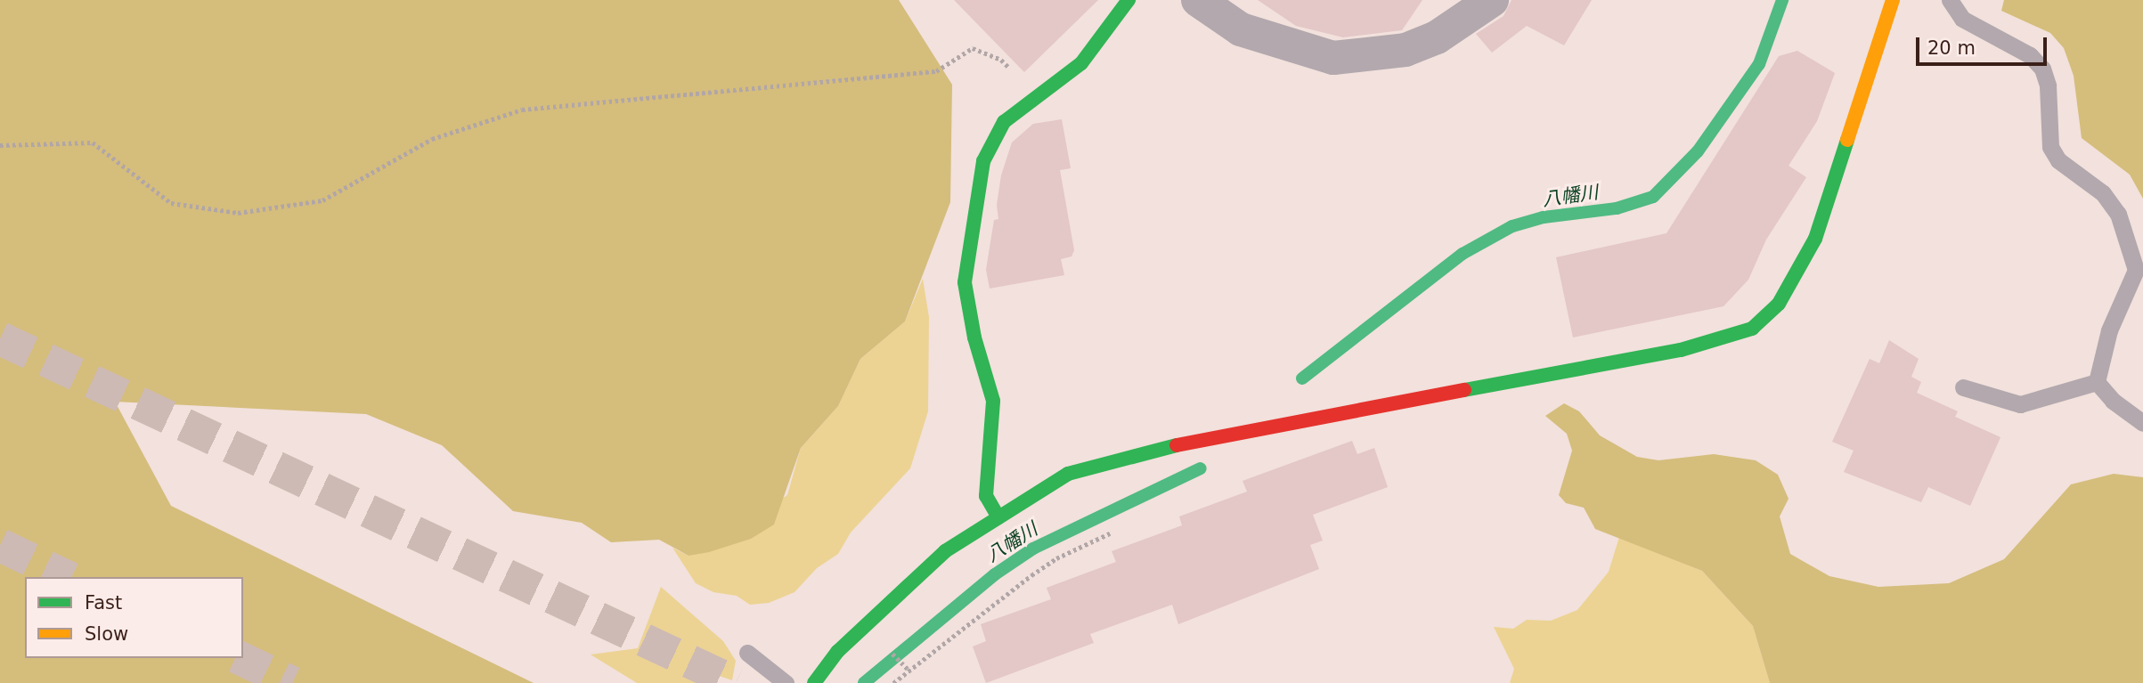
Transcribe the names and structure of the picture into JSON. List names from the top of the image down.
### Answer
{
  "water": ["八幡川"],
  "legend": ["Fast", "Slow"],
  "scale_bar": "20 m"
}
